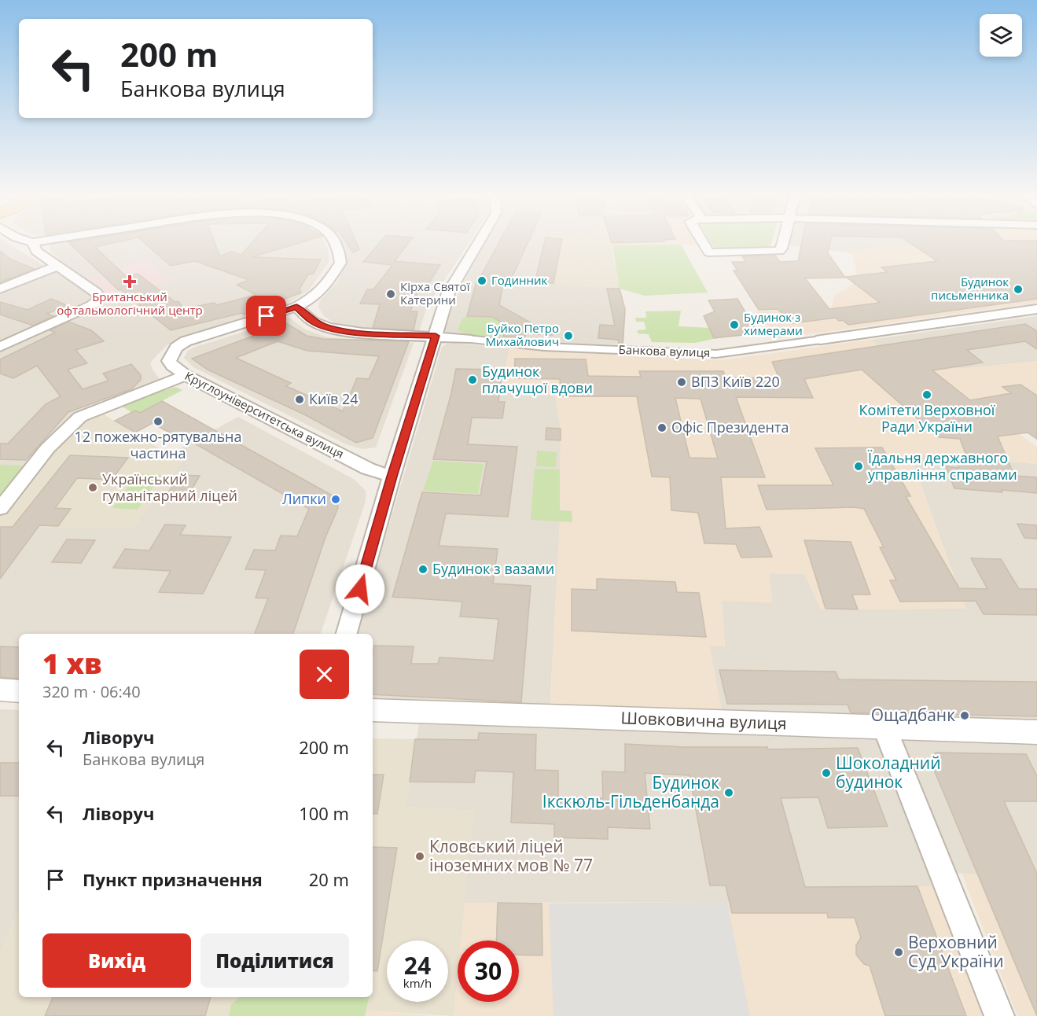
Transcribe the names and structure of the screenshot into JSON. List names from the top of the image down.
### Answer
{
  "streets": {
    "street": ["Банкова вулиця", "Круглоуніверситетська вулиця", "Шовковична вулиця"]
  },
  "crossings": [
    ["Банкова вулиця", "Круглоуніверситетська вулиця"]
  ],
  "places": {
    "other": [
      "Годинник",
      "Будинок письменника",
      "Кірха Святої Катерини",
      "Будинок з химерами",
      "Буйко Петро Михайлович",
      "Будинок плачущої вдови",
      "ВПЗ Київ 220",
      "Комітети Верховної Ради України",
      "Київ 24",
      "12 пожежно-рятувальна частина",
      "Офіс Президента",
      "Їдальня державного управління справами",
      "Український гуманітарний ліцей",
      "Липки",
      "Будинок з вазами",
      "Ощадбанк",
      "Шоколадний будинок",
      "Будинок Ікскюль-Гільденбанда",
      "Кловський ліцей іноземних мов № 77",
      "Верховний Суд України"
    ],
    "health": ["Британський офтальмологічний центр"]
  },
  "page": {
    "turn": ["200 m", "Банкова вулиця"],
    "heading": ["1 хв", "320 m · 06:40"],
    "list": [
      {
        "name": "Ліворуч",
        "note": "Банкова вулиця",
        "value": "200 m"
      },
      {
        "name": "Ліворуч",
        "value": "100 m"
      },
      {
        "name": "Пункт призначення",
        "value": "20 m"
      }
    ],
    "buttons": ["Вихід", "Поділитися"],
    "speed": "24 km/h",
    "limit": "30"
  }
}
